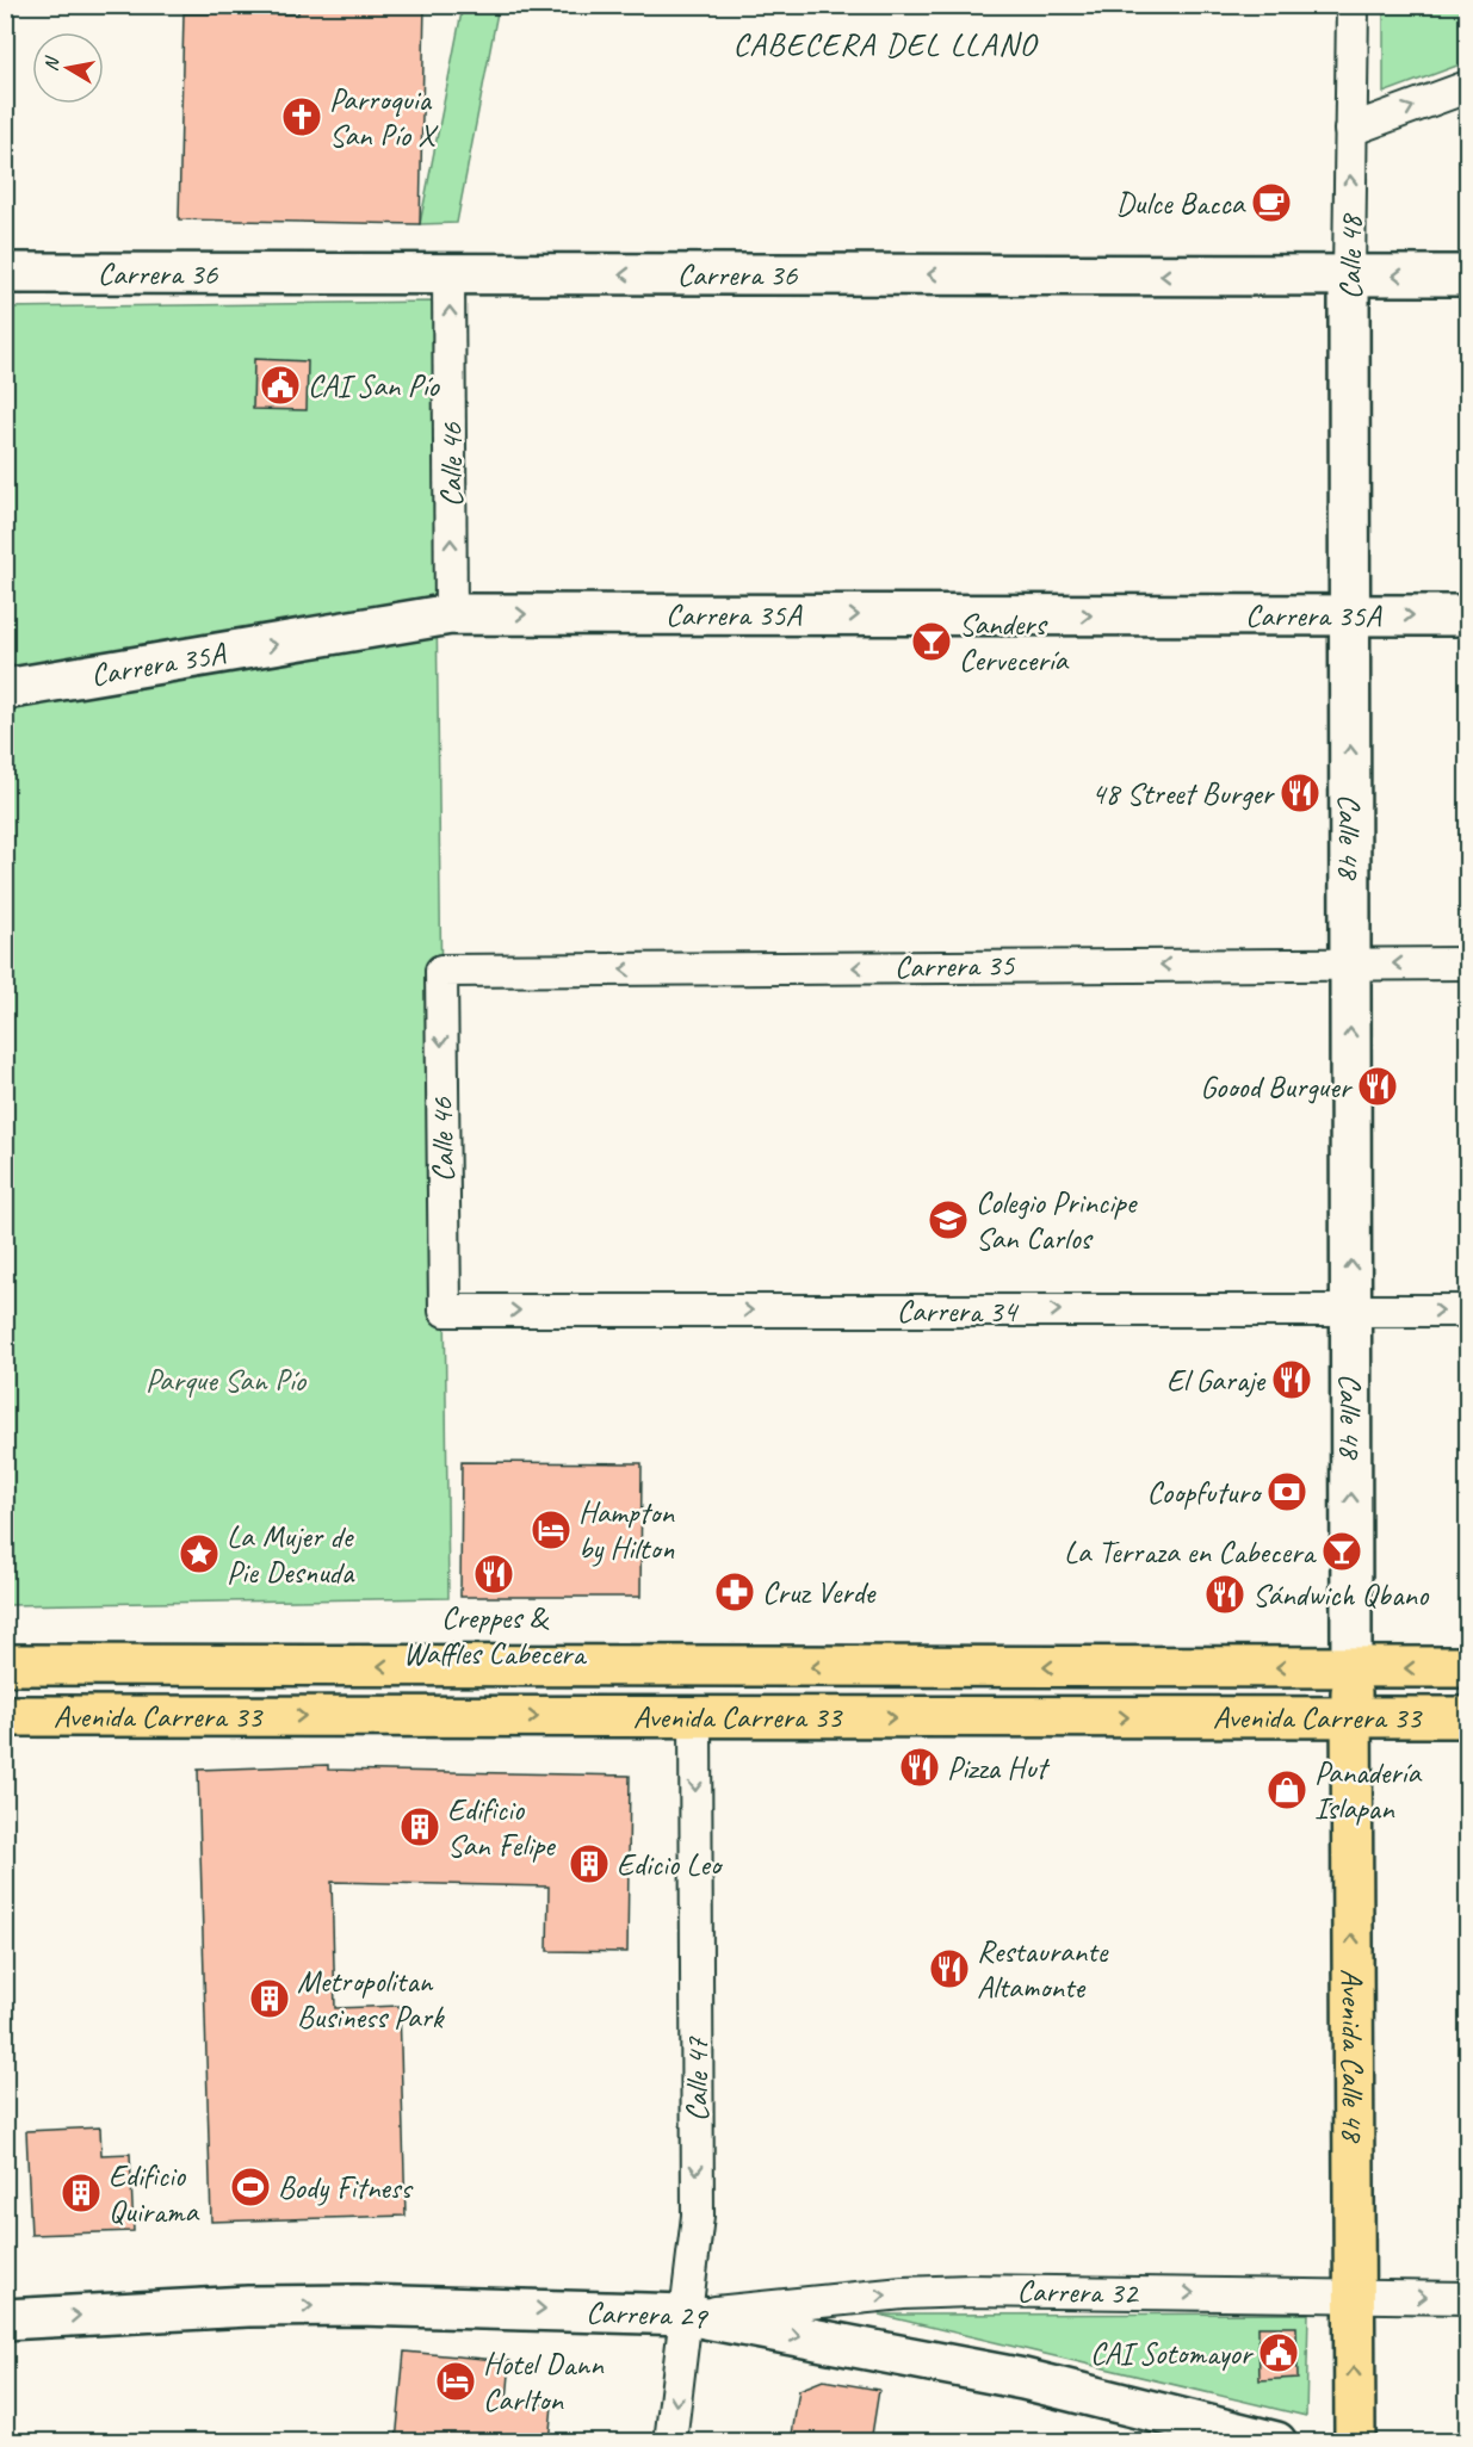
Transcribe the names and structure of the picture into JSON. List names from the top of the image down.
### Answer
{
  "streets": {
    "main road": ["Avenida Carrera 33", "Avenida Calle 48"],
    "street": [
      "Calle 48",
      "Carrera 36",
      "Calle 46",
      "Carrera 35A",
      "Carrera 35",
      "Carrera 34",
      "Calle 47",
      "Carrera 32",
      "Carrera 29"
    ]
  },
  "crossings": [
    ["Calle 48", "Carrera 36"],
    ["Calle 48", "Carrera 35A"],
    ["Calle 48", "Carrera 35"],
    ["Calle 48", "Carrera 34"],
    ["Calle 48", "Avenida Carrera 33"],
    ["Calle 48", "Avenida Calle 48"],
    ["Carrera 36", "Calle 46"],
    ["Calle 46", "Carrera 35A"],
    ["Calle 46", "Carrera 35"],
    ["Calle 46", "Carrera 34"],
    ["Avenida Carrera 33", "Avenida Calle 48"],
    ["Avenida Carrera 33", "Calle 47"],
    ["Avenida Calle 48", "Carrera 32"],
    ["Calle 47", "Carrera 32"],
    ["Calle 47", "Carrera 29"],
    ["Carrera 32", "Carrera 29"]
  ],
  "one_way": [
    "Calle 48",
    "Carrera 36",
    "Carrera 35A",
    "Carrera 35",
    "Carrera 34",
    "Avenida Calle 48",
    "Calle 47",
    "Carrera 32",
    "Carrera 29"
  ],
  "districts": ["CABECERA DEL LLANO"],
  "parks": ["Parque San Pío"],
  "places": {
    "church": ["Parroquia San Pío X"],
    "cafe": ["Dulce Bacca"],
    "public building": ["CAI San Pío", "CAI Sotomayor"],
    "bar": ["Sanders Cervecería", "La Terraza en Cabecera"],
    "restaurant": [
      "48 Street Burger",
      "Goood Burguer",
      "El Garaje",
      "Creppes & Waffles Cabecera",
      "Sándwich Qbano",
      "Pizza Hut",
      "Restaurante Altamonte"
    ],
    "school or university": ["Colegio Principe San Carlos"],
    "bank": ["Coopfuturo"],
    "hotel": ["Hampton by Hilton", "Hotel Dann Carlton"],
    "place": ["La Mujer de Pie Desnuda"],
    "pharmacy": ["Cruz Verde"],
    "shop": ["Panadería Islapan"],
    "building": [
      "Edificio San Felipe",
      "Edicio Leo",
      "Metropolitan Business Park",
      "Edificio Quirama"
    ],
    "sports": ["Body Fitness"]
  },
  "north": "left"
}
